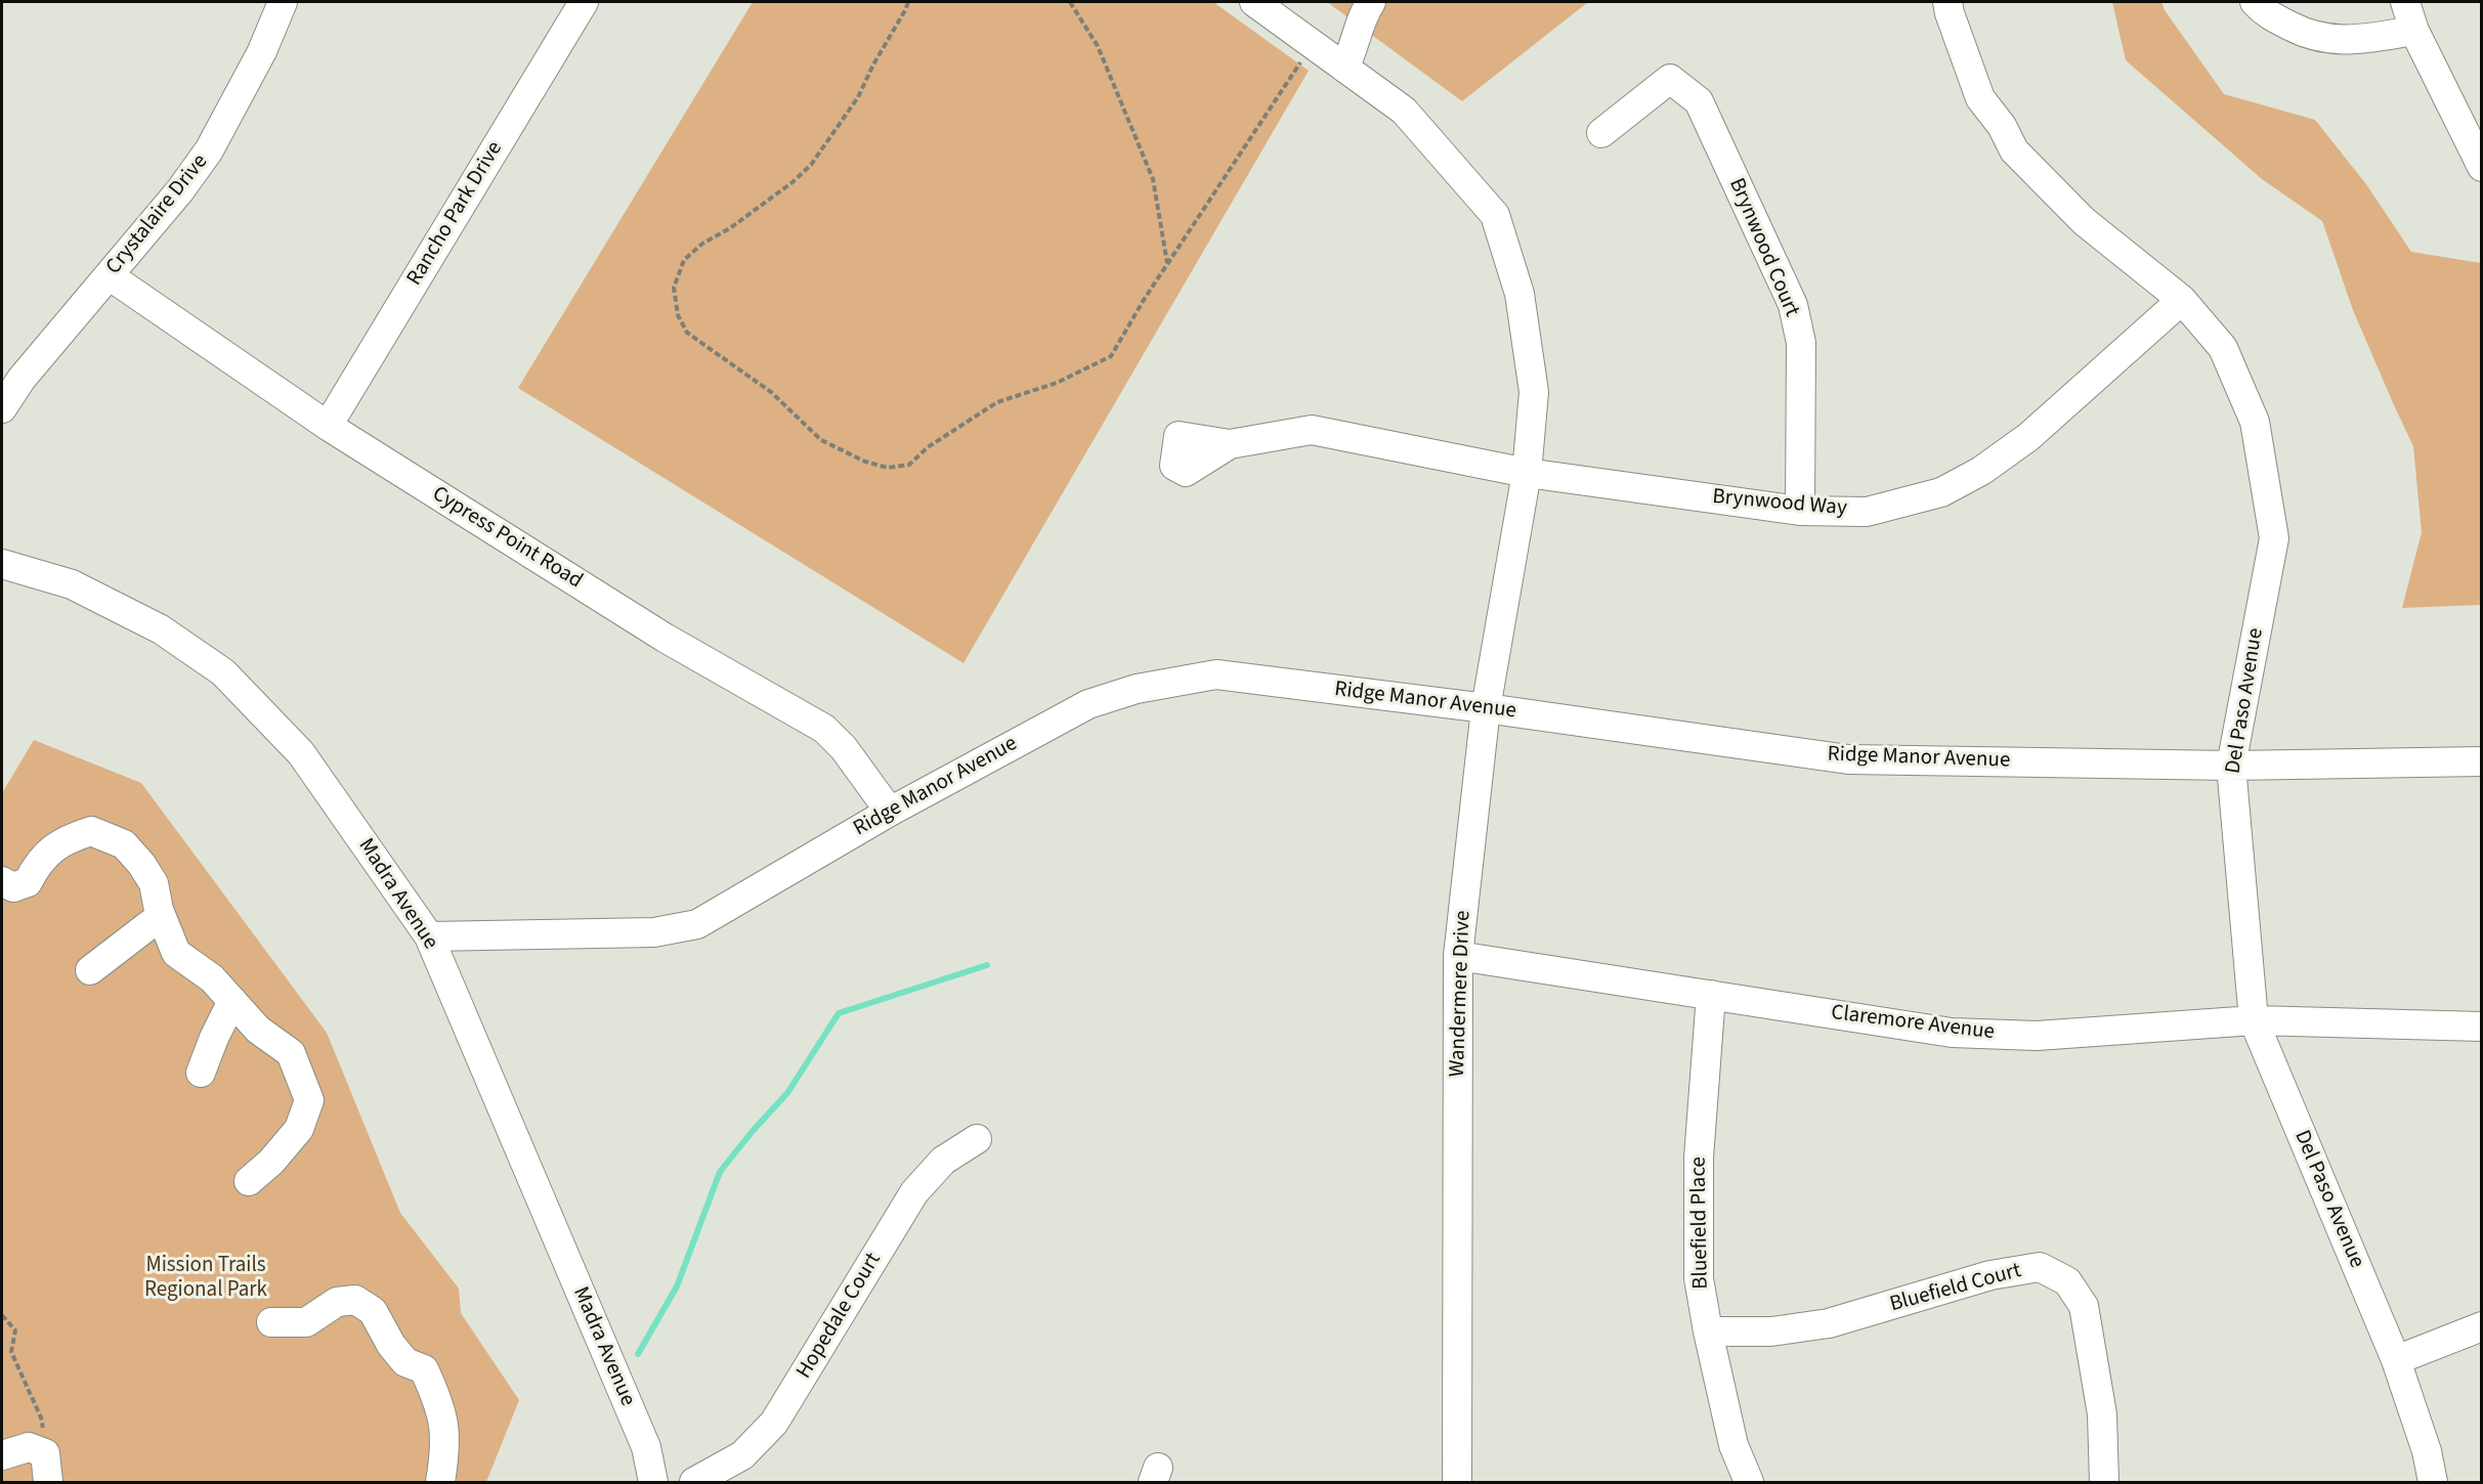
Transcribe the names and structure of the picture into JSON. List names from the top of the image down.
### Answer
{
  "streets": {
    "street": [
      "Rancho Park Drive",
      "Crystalaire Drive",
      "Brynwood Court",
      "Brynwood Way",
      "Cypress Point Road",
      "Ridge Manor Avenue",
      "Del Paso Avenue",
      "Madra Avenue",
      "Wandermere Drive",
      "Claremore Avenue",
      "Bluefield Place",
      "Bluefield Court",
      "Hopedale Court"
    ]
  },
  "crossings": [
    ["Rancho Park Drive", "Cypress Point Road"],
    ["Crystalaire Drive", "Cypress Point Road"],
    ["Brynwood Court", "Brynwood Way"],
    ["Brynwood Way", "Del Paso Avenue"],
    ["Brynwood Way", "Wandermere Drive"],
    ["Cypress Point Road", "Ridge Manor Avenue"],
    ["Ridge Manor Avenue", "Del Paso Avenue"],
    ["Ridge Manor Avenue", "Madra Avenue"],
    ["Ridge Manor Avenue", "Wandermere Drive"],
    ["Del Paso Avenue", "Claremore Avenue"],
    ["Wandermere Drive", "Claremore Avenue"],
    ["Claremore Avenue", "Bluefield Place"],
    ["Bluefield Place", "Bluefield Court"]
  ],
  "parks": ["Mission Trails Regional Park"]
}
